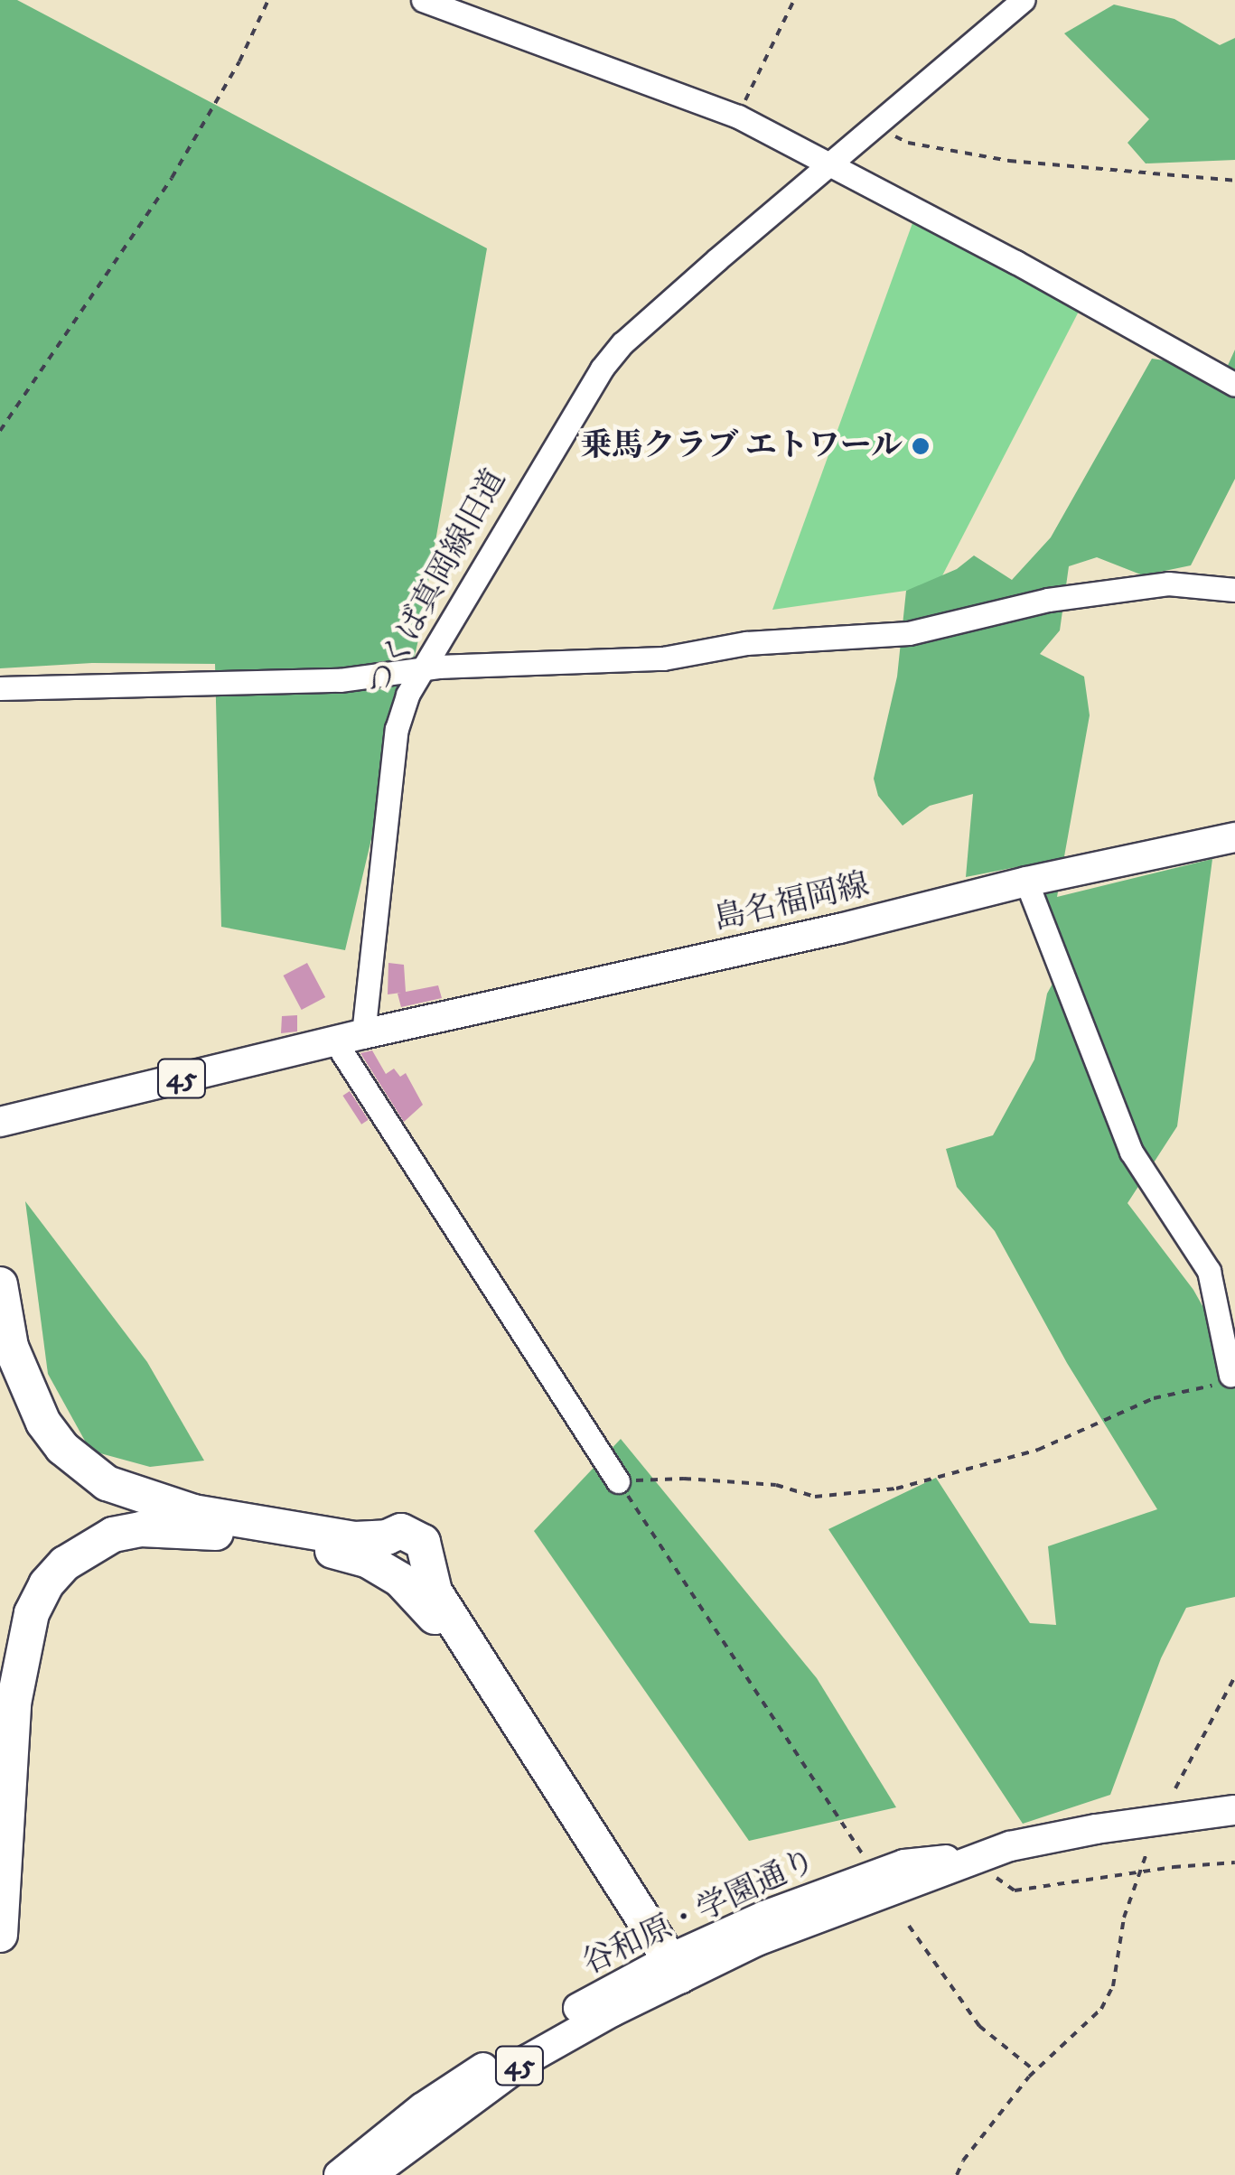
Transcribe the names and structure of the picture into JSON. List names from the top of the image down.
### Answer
{
  "streets": {
    "main road": ["島名福岡線", "45", "谷和原・学園通り"],
    "street": ["つくば真岡線旧道"]
  },
  "crossings": [
    ["つくば真岡線旧道", "島名福岡線"],
    ["つくば真岡線旧道", "45"],
    ["島名福岡線", "45"]
  ],
  "places": ["乗馬クラブ エトワール"]
}
